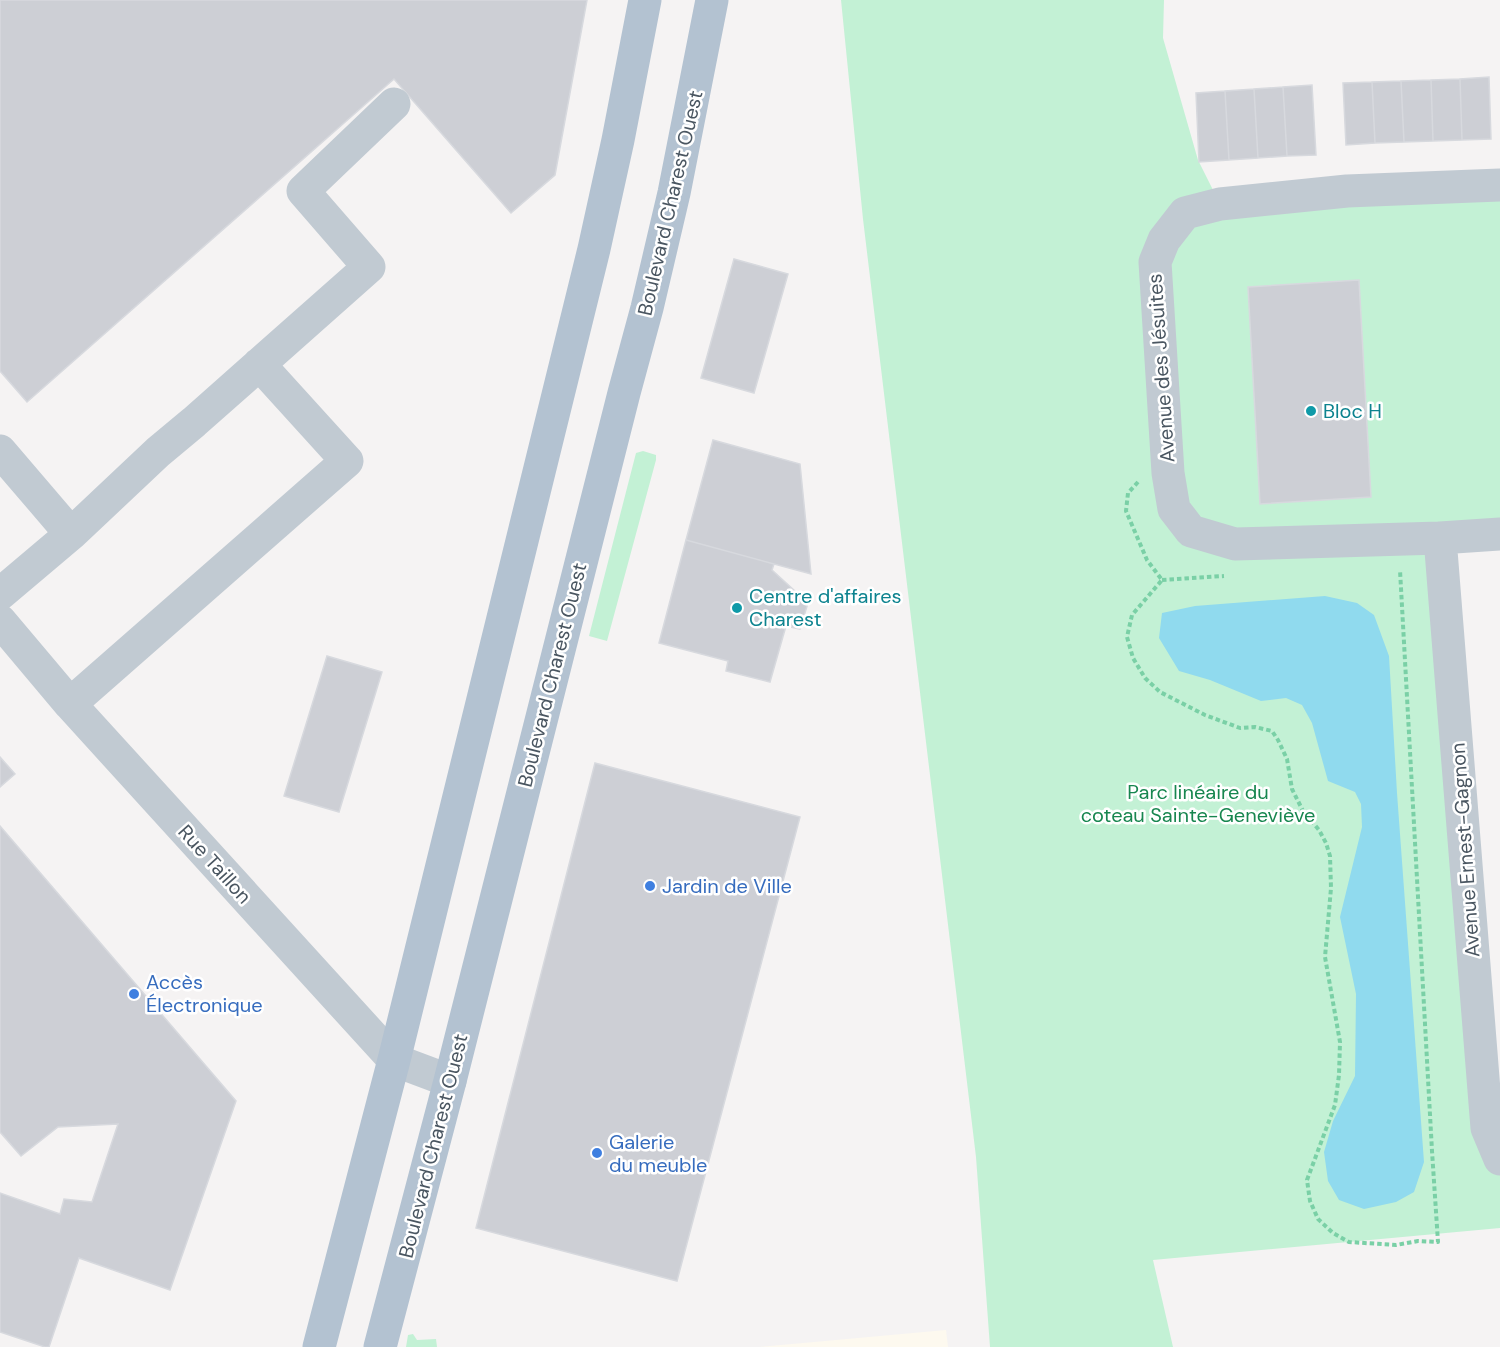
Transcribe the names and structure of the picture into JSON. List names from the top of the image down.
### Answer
{
  "streets": {
    "main road": ["Boulevard Charest Ouest"],
    "street": ["Avenue des Jésuites", "Avenue Ernest-Gagnon", "Rue Taillon"]
  },
  "crossings": [
    ["Boulevard Charest Ouest", "Rue Taillon"],
    ["Avenue des Jésuites", "Avenue Ernest-Gagnon"]
  ],
  "parks": ["Parc linéaire du coteau Sainte-Geneviève"],
  "places": [
    "Bloc H",
    "Centre d'affaires Charest",
    "Jardin de Ville",
    "Accès Électronique",
    "Galerie du meuble"
  ]
}
